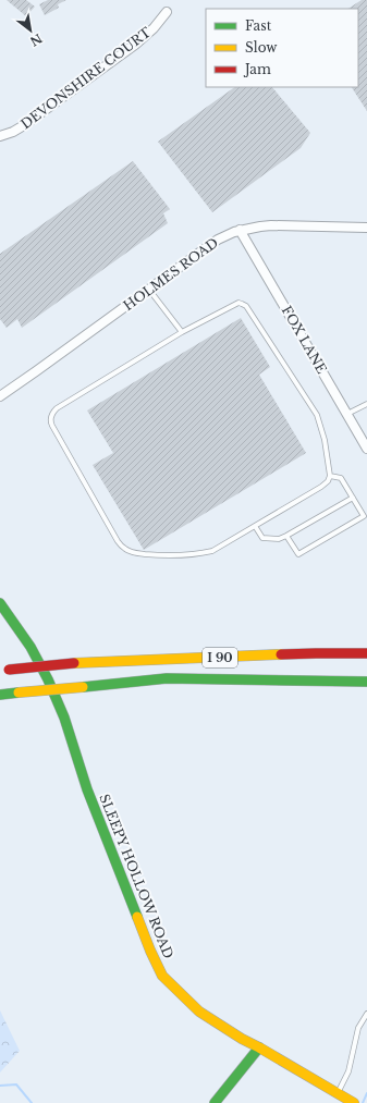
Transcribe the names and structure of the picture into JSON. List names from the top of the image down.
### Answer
{
  "streets": {
    "main road": ["I 90", "SLEEPY HOLLOW ROAD"],
    "street": ["DEVONSHIRE COURT", "HOLMES ROAD", "FOX LANE"]
  },
  "crossings": [
    ["HOLMES ROAD", "FOX LANE"]
  ],
  "legend": ["Fast", "Slow", "Jam"],
  "north": "bottom right"
}
